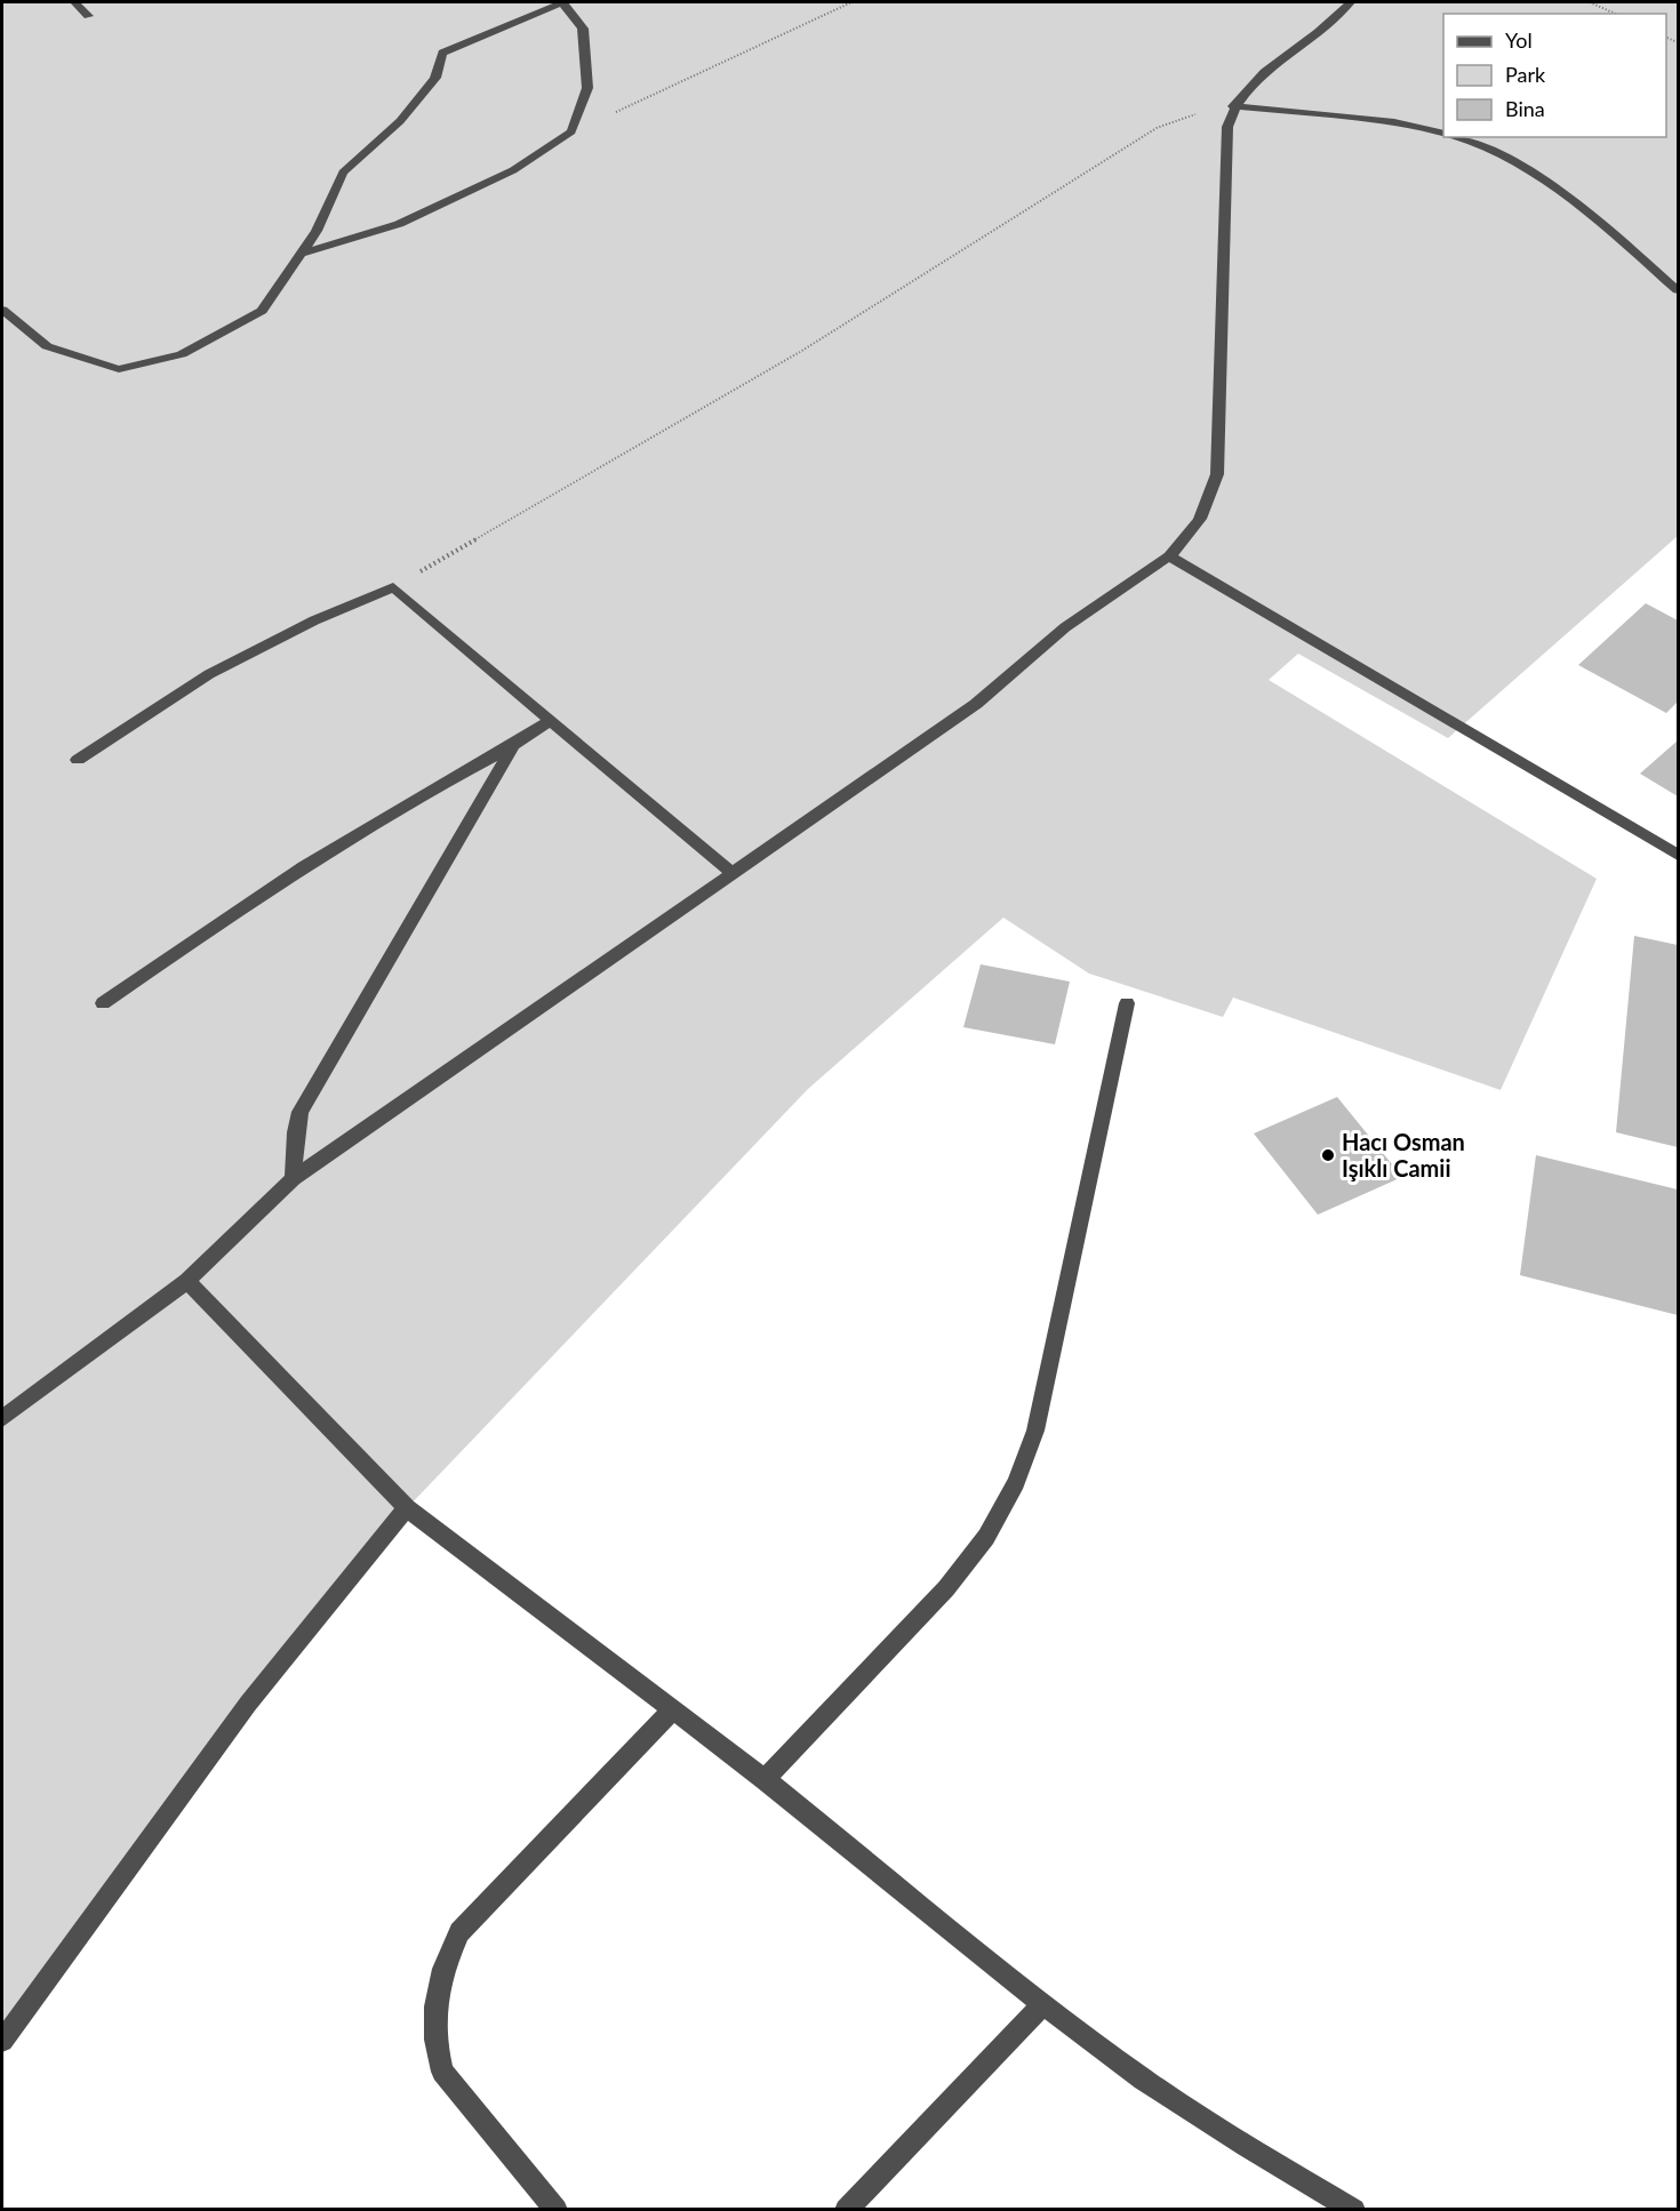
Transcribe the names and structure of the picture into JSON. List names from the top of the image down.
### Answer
{
  "places": ["Hacı Osman Işıklı Camii"],
  "legend": ["Yol", "Park", "Bina"]
}
